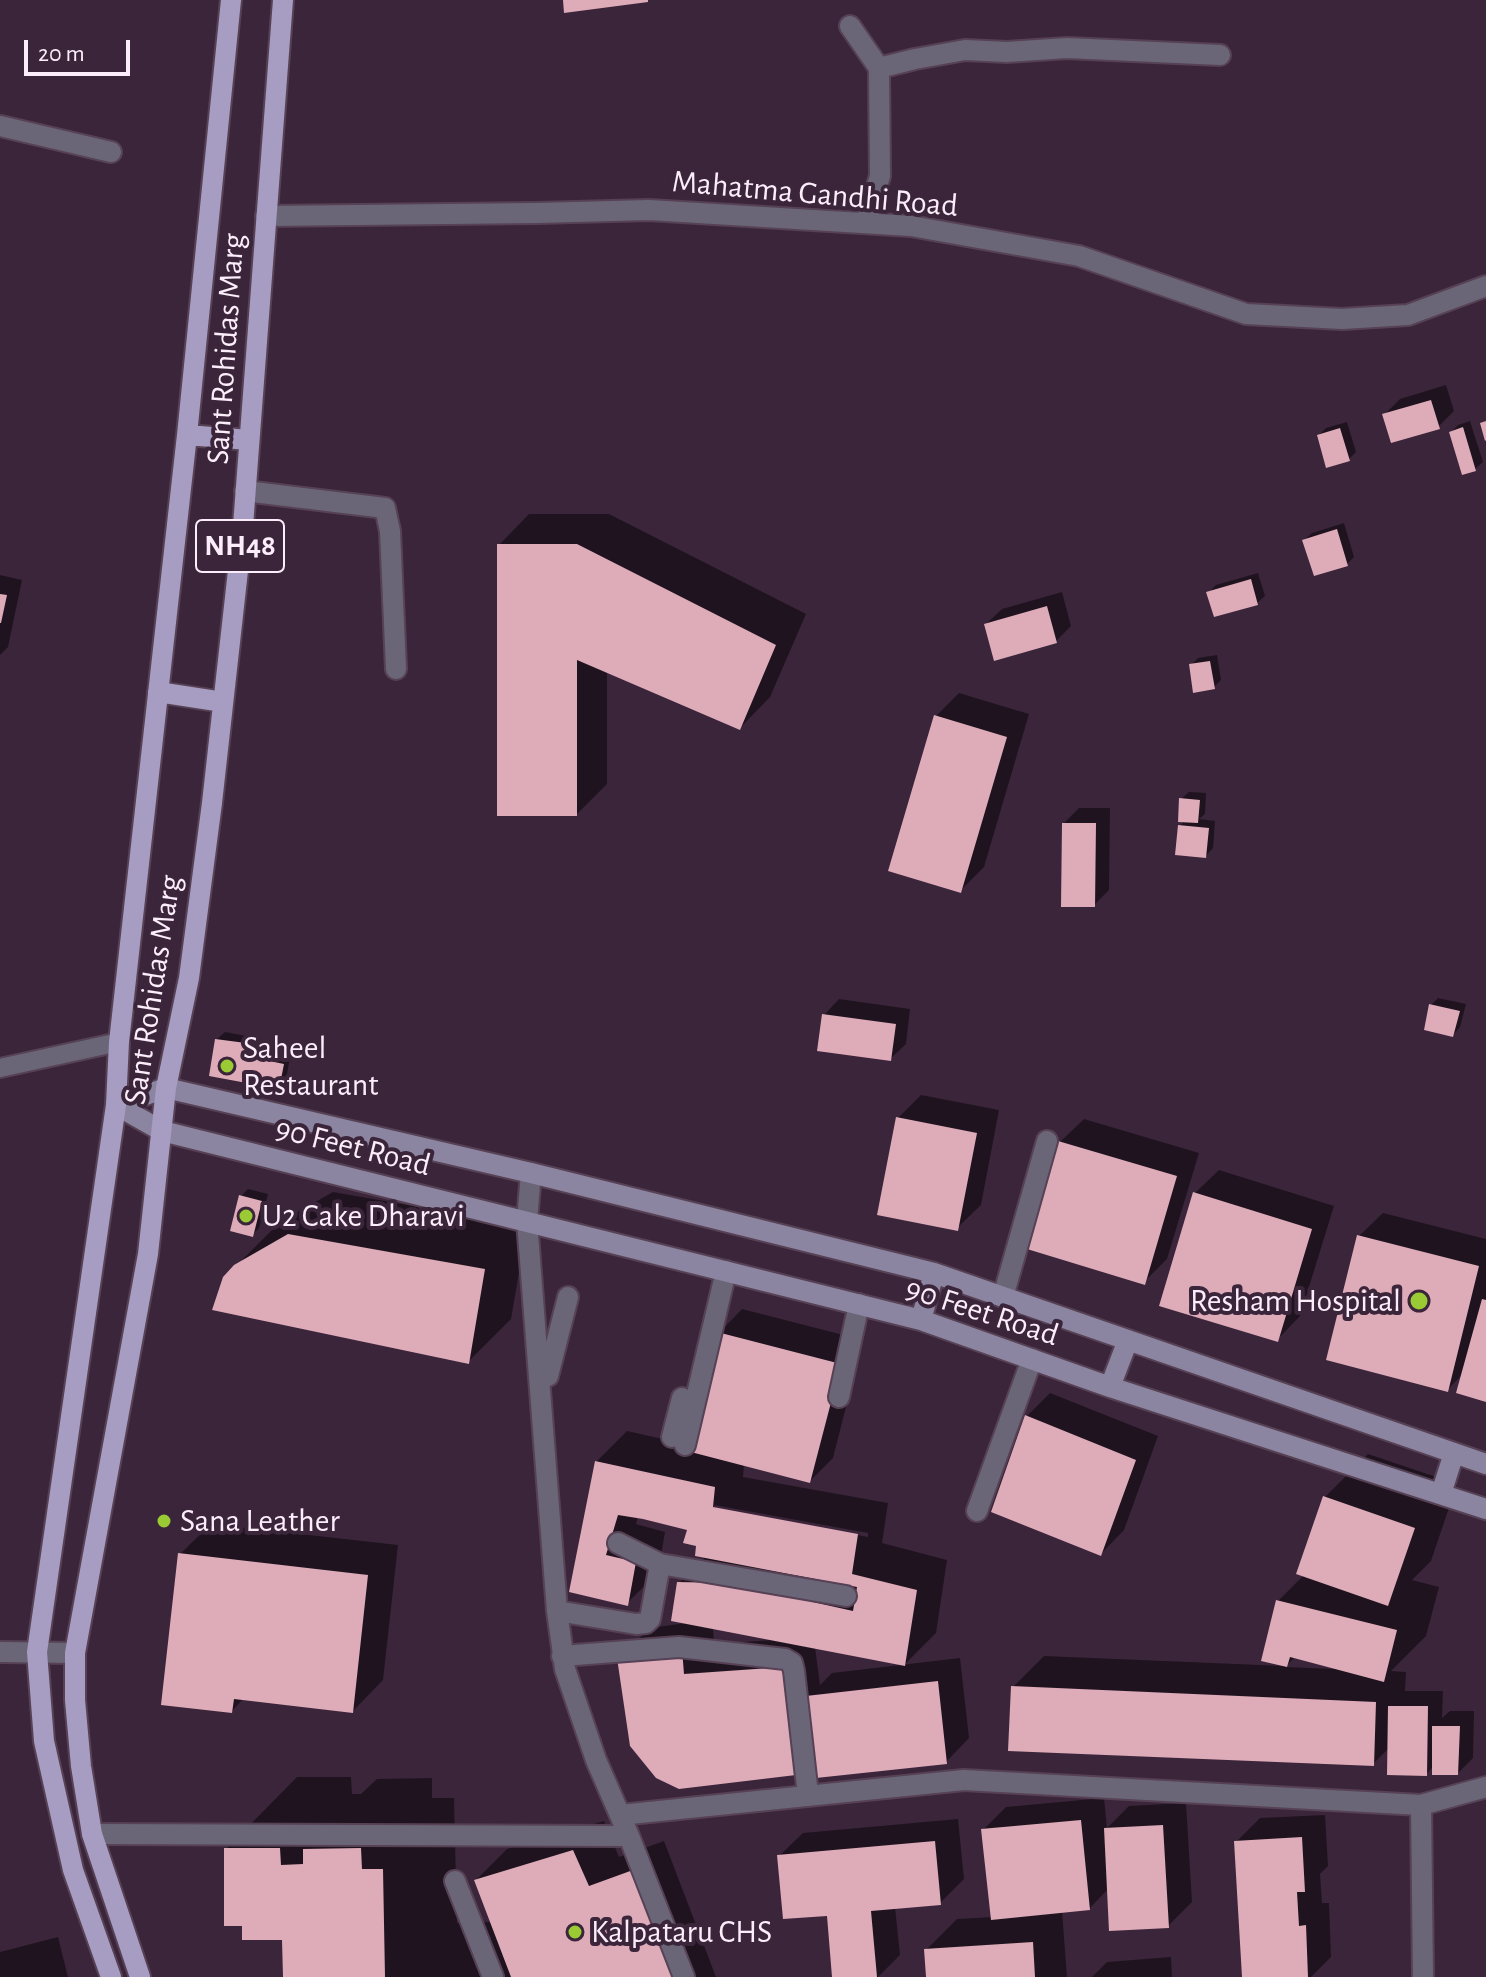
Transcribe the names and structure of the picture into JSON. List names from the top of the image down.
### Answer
{
  "streets": {
    "main road": ["Sant Rohidas Marg", "NH48", "90 Feet Road"],
    "street": ["Mahatma Gandhi Road"]
  },
  "crossings": [
    ["Mahatma Gandhi Road", "Sant Rohidas Marg"],
    ["Sant Rohidas Marg", "90 Feet Road"]
  ],
  "places": [
    "Saheel Restaurant",
    "U2 Cake Dharavi",
    "Resham Hospital",
    "Sana Leather",
    "Kalpataru CHS"
  ],
  "scale_bar": "20 m"
}
